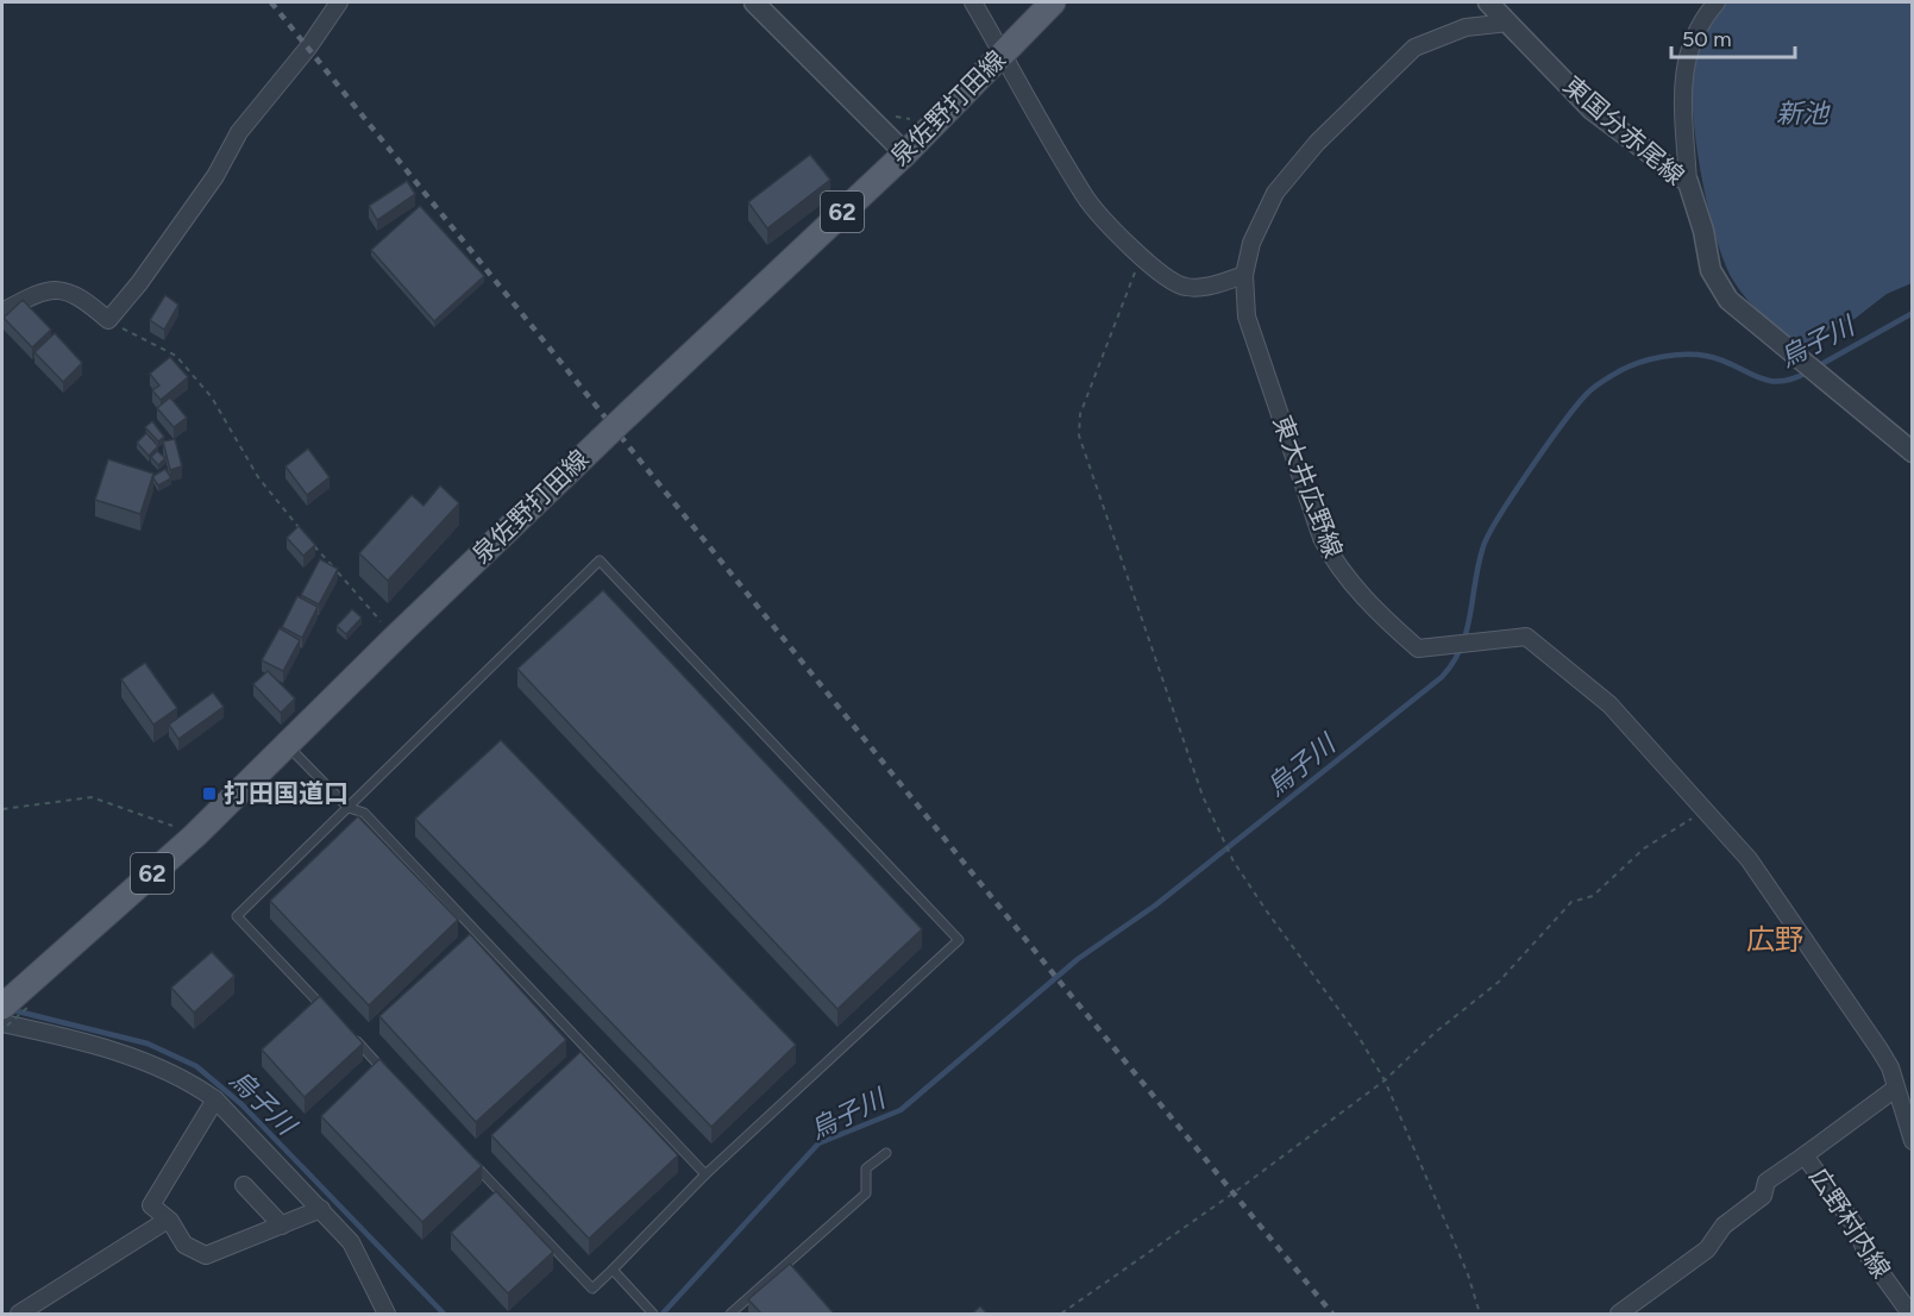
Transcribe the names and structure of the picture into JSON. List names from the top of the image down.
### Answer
{
  "streets": {
    "main road": ["泉佐野打田線", "62"],
    "street": ["東国分赤尾線", "東大井広野線", "広野村内線"]
  },
  "crossings": [
    ["東国分赤尾線", "東大井広野線"],
    ["東大井広野線", "広野村内線"]
  ],
  "districts": ["広野"],
  "water": ["新池", "烏子川"],
  "places": {
    "transit": ["打田国道口"]
  },
  "scale_bar": "50 m"
}
